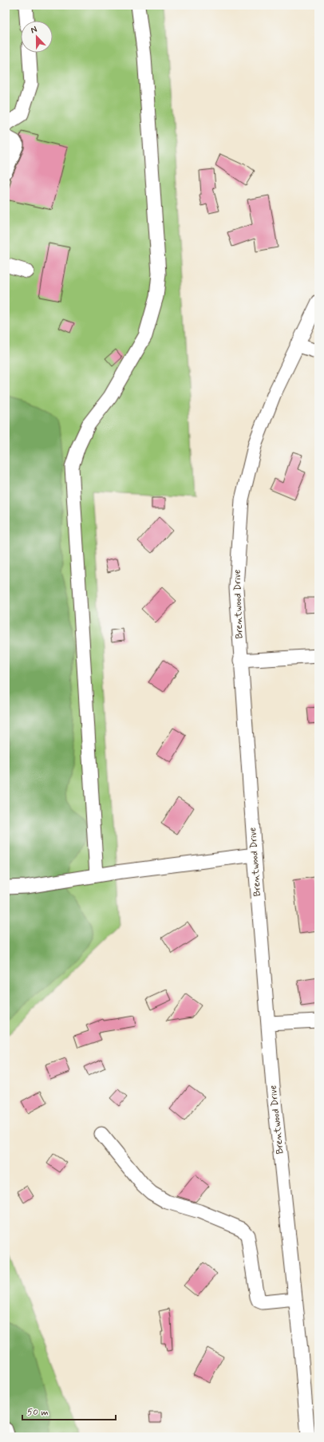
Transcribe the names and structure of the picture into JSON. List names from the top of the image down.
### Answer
{
  "streets": {
    "street": ["Brentwood Drive"]
  },
  "scale_bar": "50 m",
  "north": "top"
}
